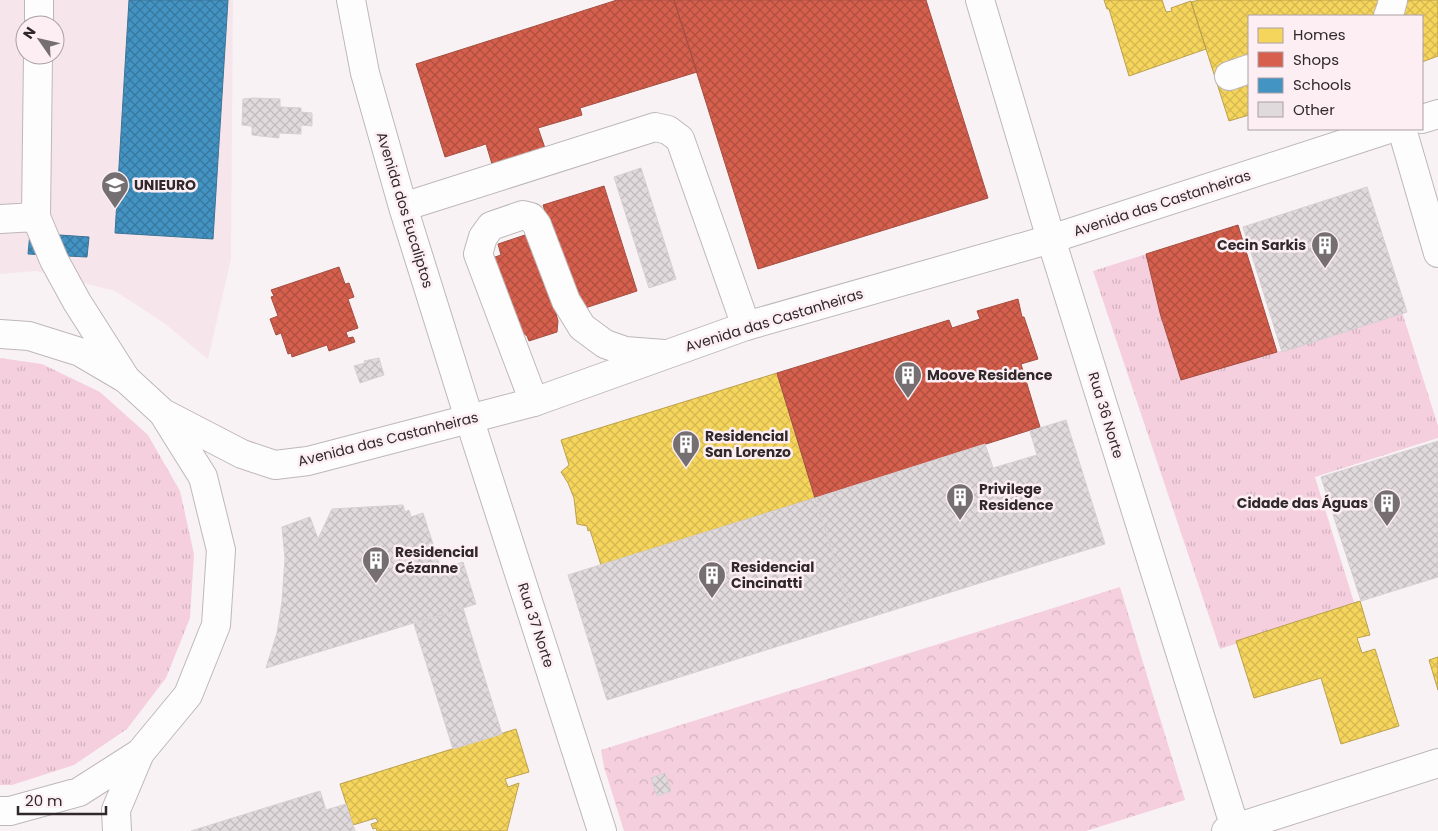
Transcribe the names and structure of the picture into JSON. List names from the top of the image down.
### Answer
{
  "streets": {
    "main road": [
      "Avenida das Castanheiras",
      "Avenida dos Eucaliptos",
      "Rua 36 Norte",
      "Rua 37 Norte"
    ]
  },
  "crossings": [
    ["Avenida das Castanheiras", "Avenida dos Eucaliptos"],
    ["Avenida das Castanheiras", "Rua 36 Norte"],
    ["Avenida das Castanheiras", "Rua 37 Norte"],
    ["Avenida dos Eucaliptos", "Rua 37 Norte"]
  ],
  "places": {
    "school or university": ["UNIEURO"],
    "building": [
      "Cecin Sarkis",
      "Moove Residence",
      "Residencial San Lorenzo",
      "Privilege Residence",
      "Cidade das Águas",
      "Residencial Cézanne",
      "Residencial Cincinatti"
    ]
  },
  "legend": [
    "Homes",
    "Shops",
    "Schools",
    "Other"
  ],
  "scale_bar": "20 m",
  "north": "top left"
}
